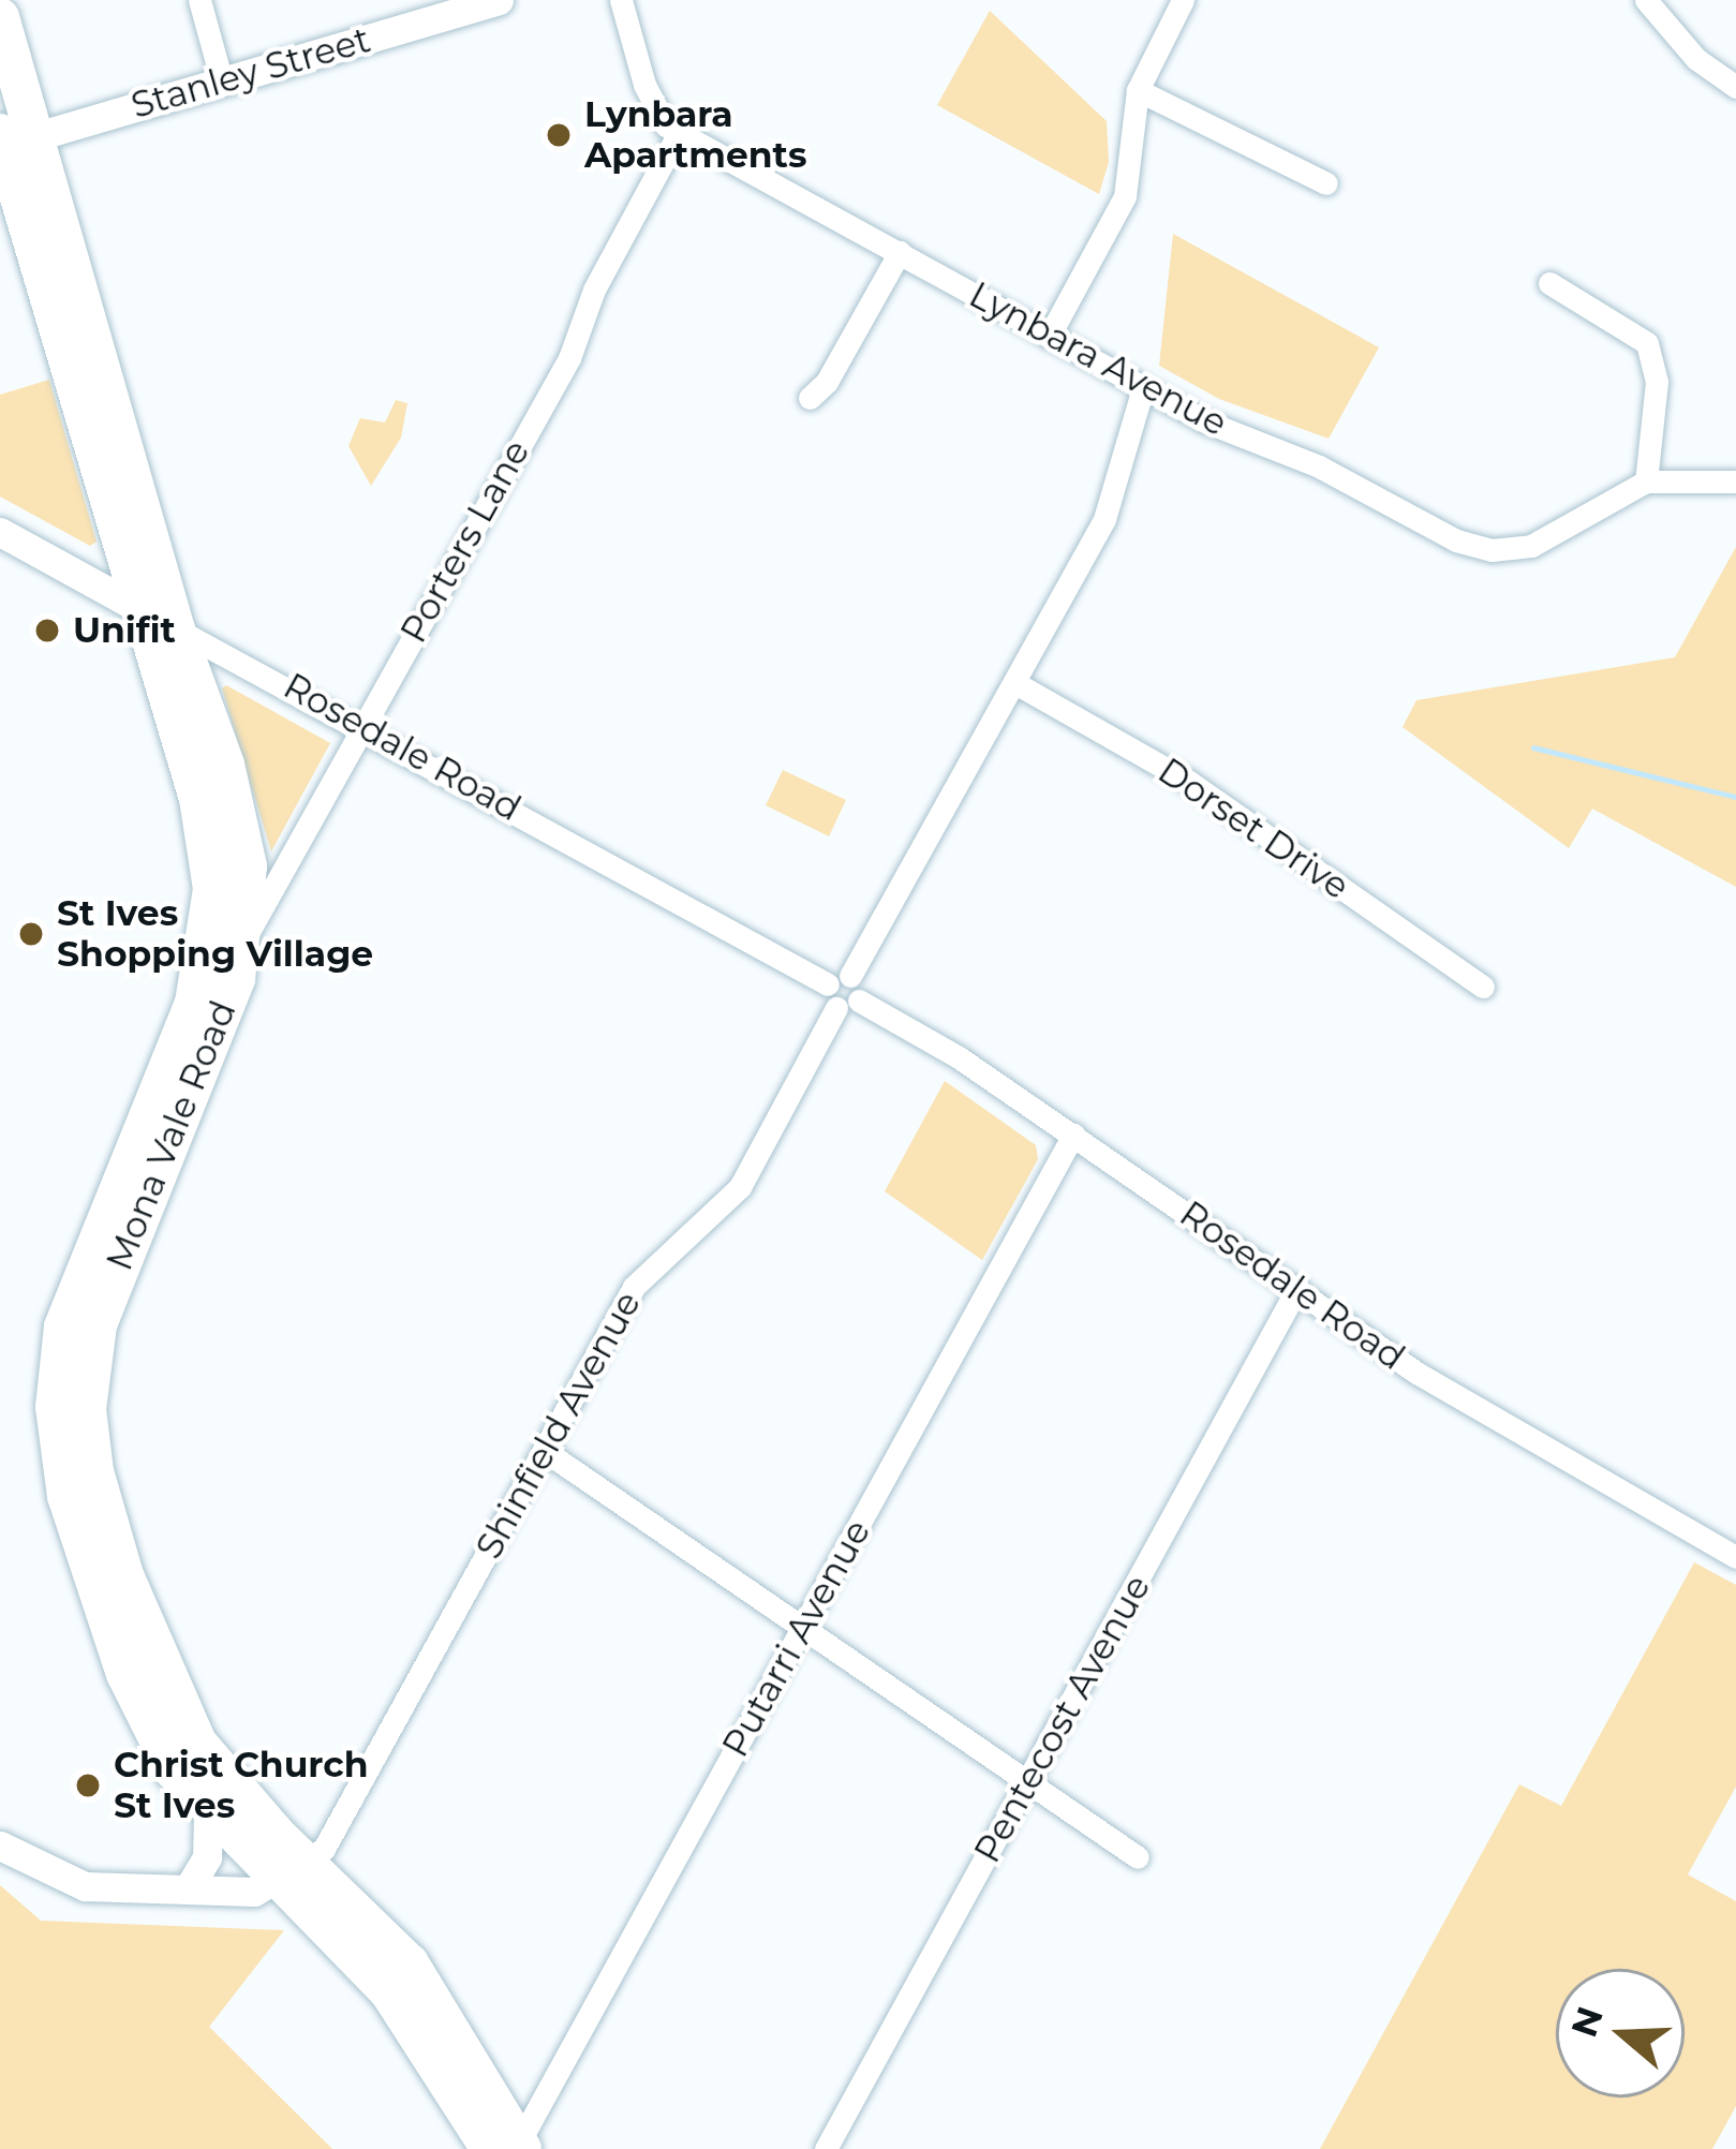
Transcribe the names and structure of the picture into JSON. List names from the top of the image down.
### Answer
{
  "streets": {
    "highway": ["Mona Vale Road"],
    "street": [
      "Stanley Street",
      "Lynbara Avenue",
      "Porters Lane",
      "Rosedale Road",
      "Dorset Drive",
      "Shinfield Avenue",
      "Putarri Avenue",
      "Pentecost Avenue"
    ]
  },
  "crossings": [
    ["Stanley Street", "Mona Vale Road"],
    ["Lynbara Avenue", "Porters Lane"],
    ["Porters Lane", "Rosedale Road"],
    ["Porters Lane", "Mona Vale Road"],
    ["Rosedale Road", "Mona Vale Road"],
    ["Rosedale Road", "Shinfield Avenue"],
    ["Rosedale Road", "Putarri Avenue"],
    ["Rosedale Road", "Pentecost Avenue"],
    ["Mona Vale Road", "Shinfield Avenue"],
    ["Mona Vale Road", "Putarri Avenue"]
  ],
  "places": [
    "Lynbara Apartments",
    "Unifit",
    "St Ives Shopping Village",
    "Christ Church St Ives"
  ],
  "north": "left"
}
